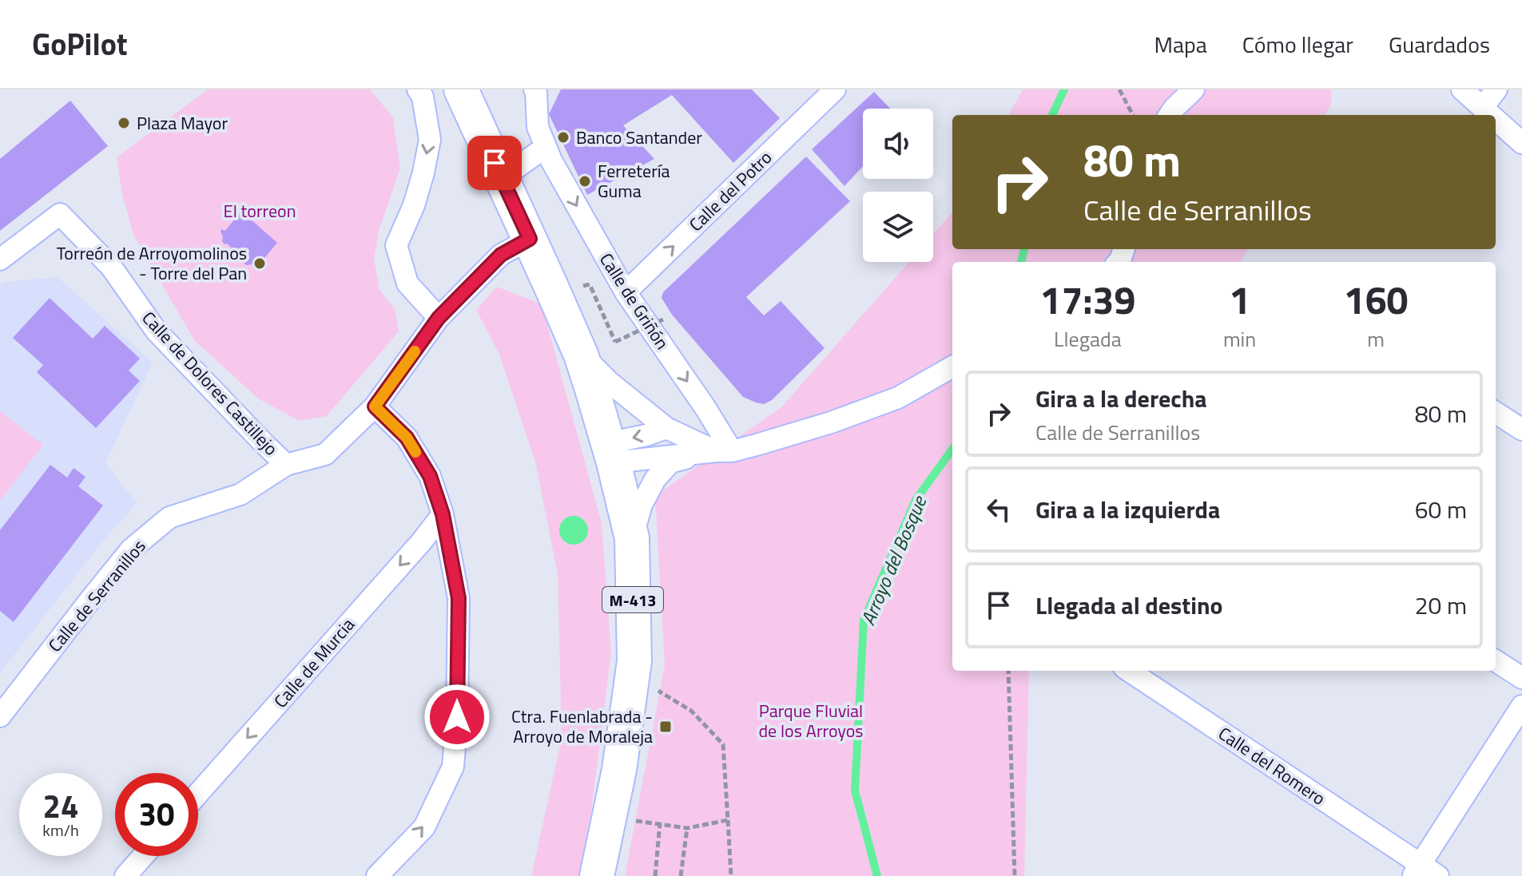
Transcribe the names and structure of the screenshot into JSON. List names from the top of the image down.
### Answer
{
  "streets": {
    "main road": ["M-413"],
    "street": [
      "Calle del Potro",
      "Calle de Griñón",
      "Calle de Dolores Castillejo",
      "Calle de Serranillos",
      "Calle de Murcia",
      "Calle del Romero"
    ]
  },
  "crossings": [
    ["Calle del Potro", "Calle de Griñón"],
    ["Calle de Dolores Castillejo", "Calle de Serranillos"],
    ["Calle de Serranillos", "M-413"]
  ],
  "one_way": ["Calle del Potro", "Calle de Murcia"],
  "water": ["Arroyo del Bosque"],
  "parks": ["El torreon", "Parque Fluvial de los Arroyos"],
  "places": {
    "other": [
      "Plaza Mayor",
      "Banco Santander",
      "Ferretería Guma",
      "Torreón de Arroyomolinos - Torre del Pan"
    ],
    "transit": ["Ctra. Fuenlabrada - Arroyo de Moraleja"]
  },
  "page": {
    "header": "GoPilot",
    "nav": ["Mapa", "Cómo llegar", "Guardados"],
    "turn": ["80 m", "Calle de Serranillos"],
    "eta": [
      "17:39",
      "Llegada",
      "1",
      "min",
      "160",
      "m"
    ],
    "list": [
      {
        "name": "Gira a la derecha",
        "note": "Calle de Serranillos",
        "value": "80 m"
      },
      {
        "name": "Gira a la izquierda",
        "value": "60 m"
      },
      {
        "name": "Llegada al destino",
        "value": "20 m"
      }
    ],
    "speed": "24 km/h",
    "limit": "30"
  }
}
